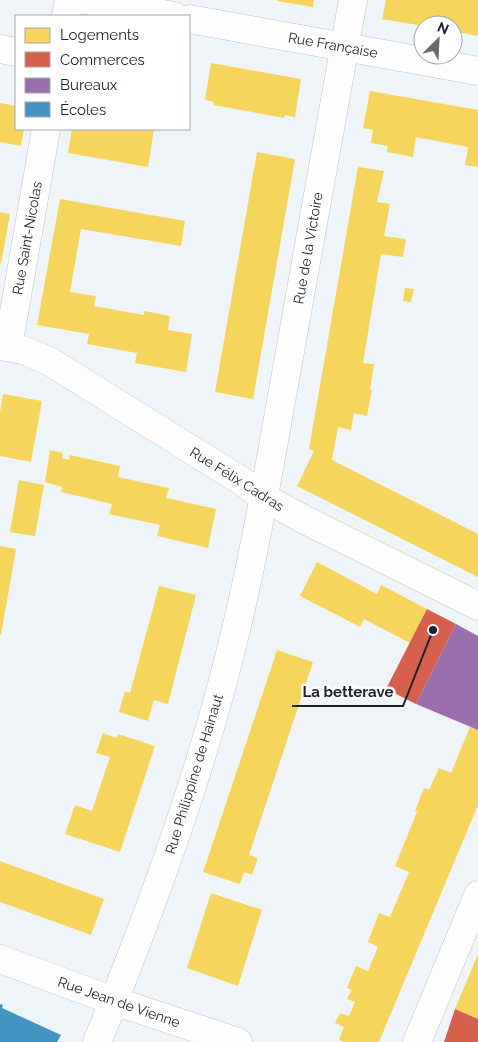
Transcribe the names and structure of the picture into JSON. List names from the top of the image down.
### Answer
{
  "streets": {
    "street": [
      "Rue Française",
      "Rue Saint-Nicolas",
      "Rue de la Victoire",
      "Rue Félix Cadras",
      "Rue Philippine de Hainaut",
      "Rue Jean de Vienne"
    ]
  },
  "crossings": [
    ["Rue Française", "Rue de la Victoire"],
    ["Rue Saint-Nicolas", "Rue Félix Cadras"],
    ["Rue de la Victoire", "Rue Félix Cadras"],
    ["Rue de la Victoire", "Rue Philippine de Hainaut"],
    ["Rue Félix Cadras", "Rue Philippine de Hainaut"],
    ["Rue Philippine de Hainaut", "Rue Jean de Vienne"]
  ],
  "places": ["La betterave"],
  "legend": [
    "Logements",
    "Commerces",
    "Bureaux",
    "Écoles"
  ],
  "north": "top right"
}
